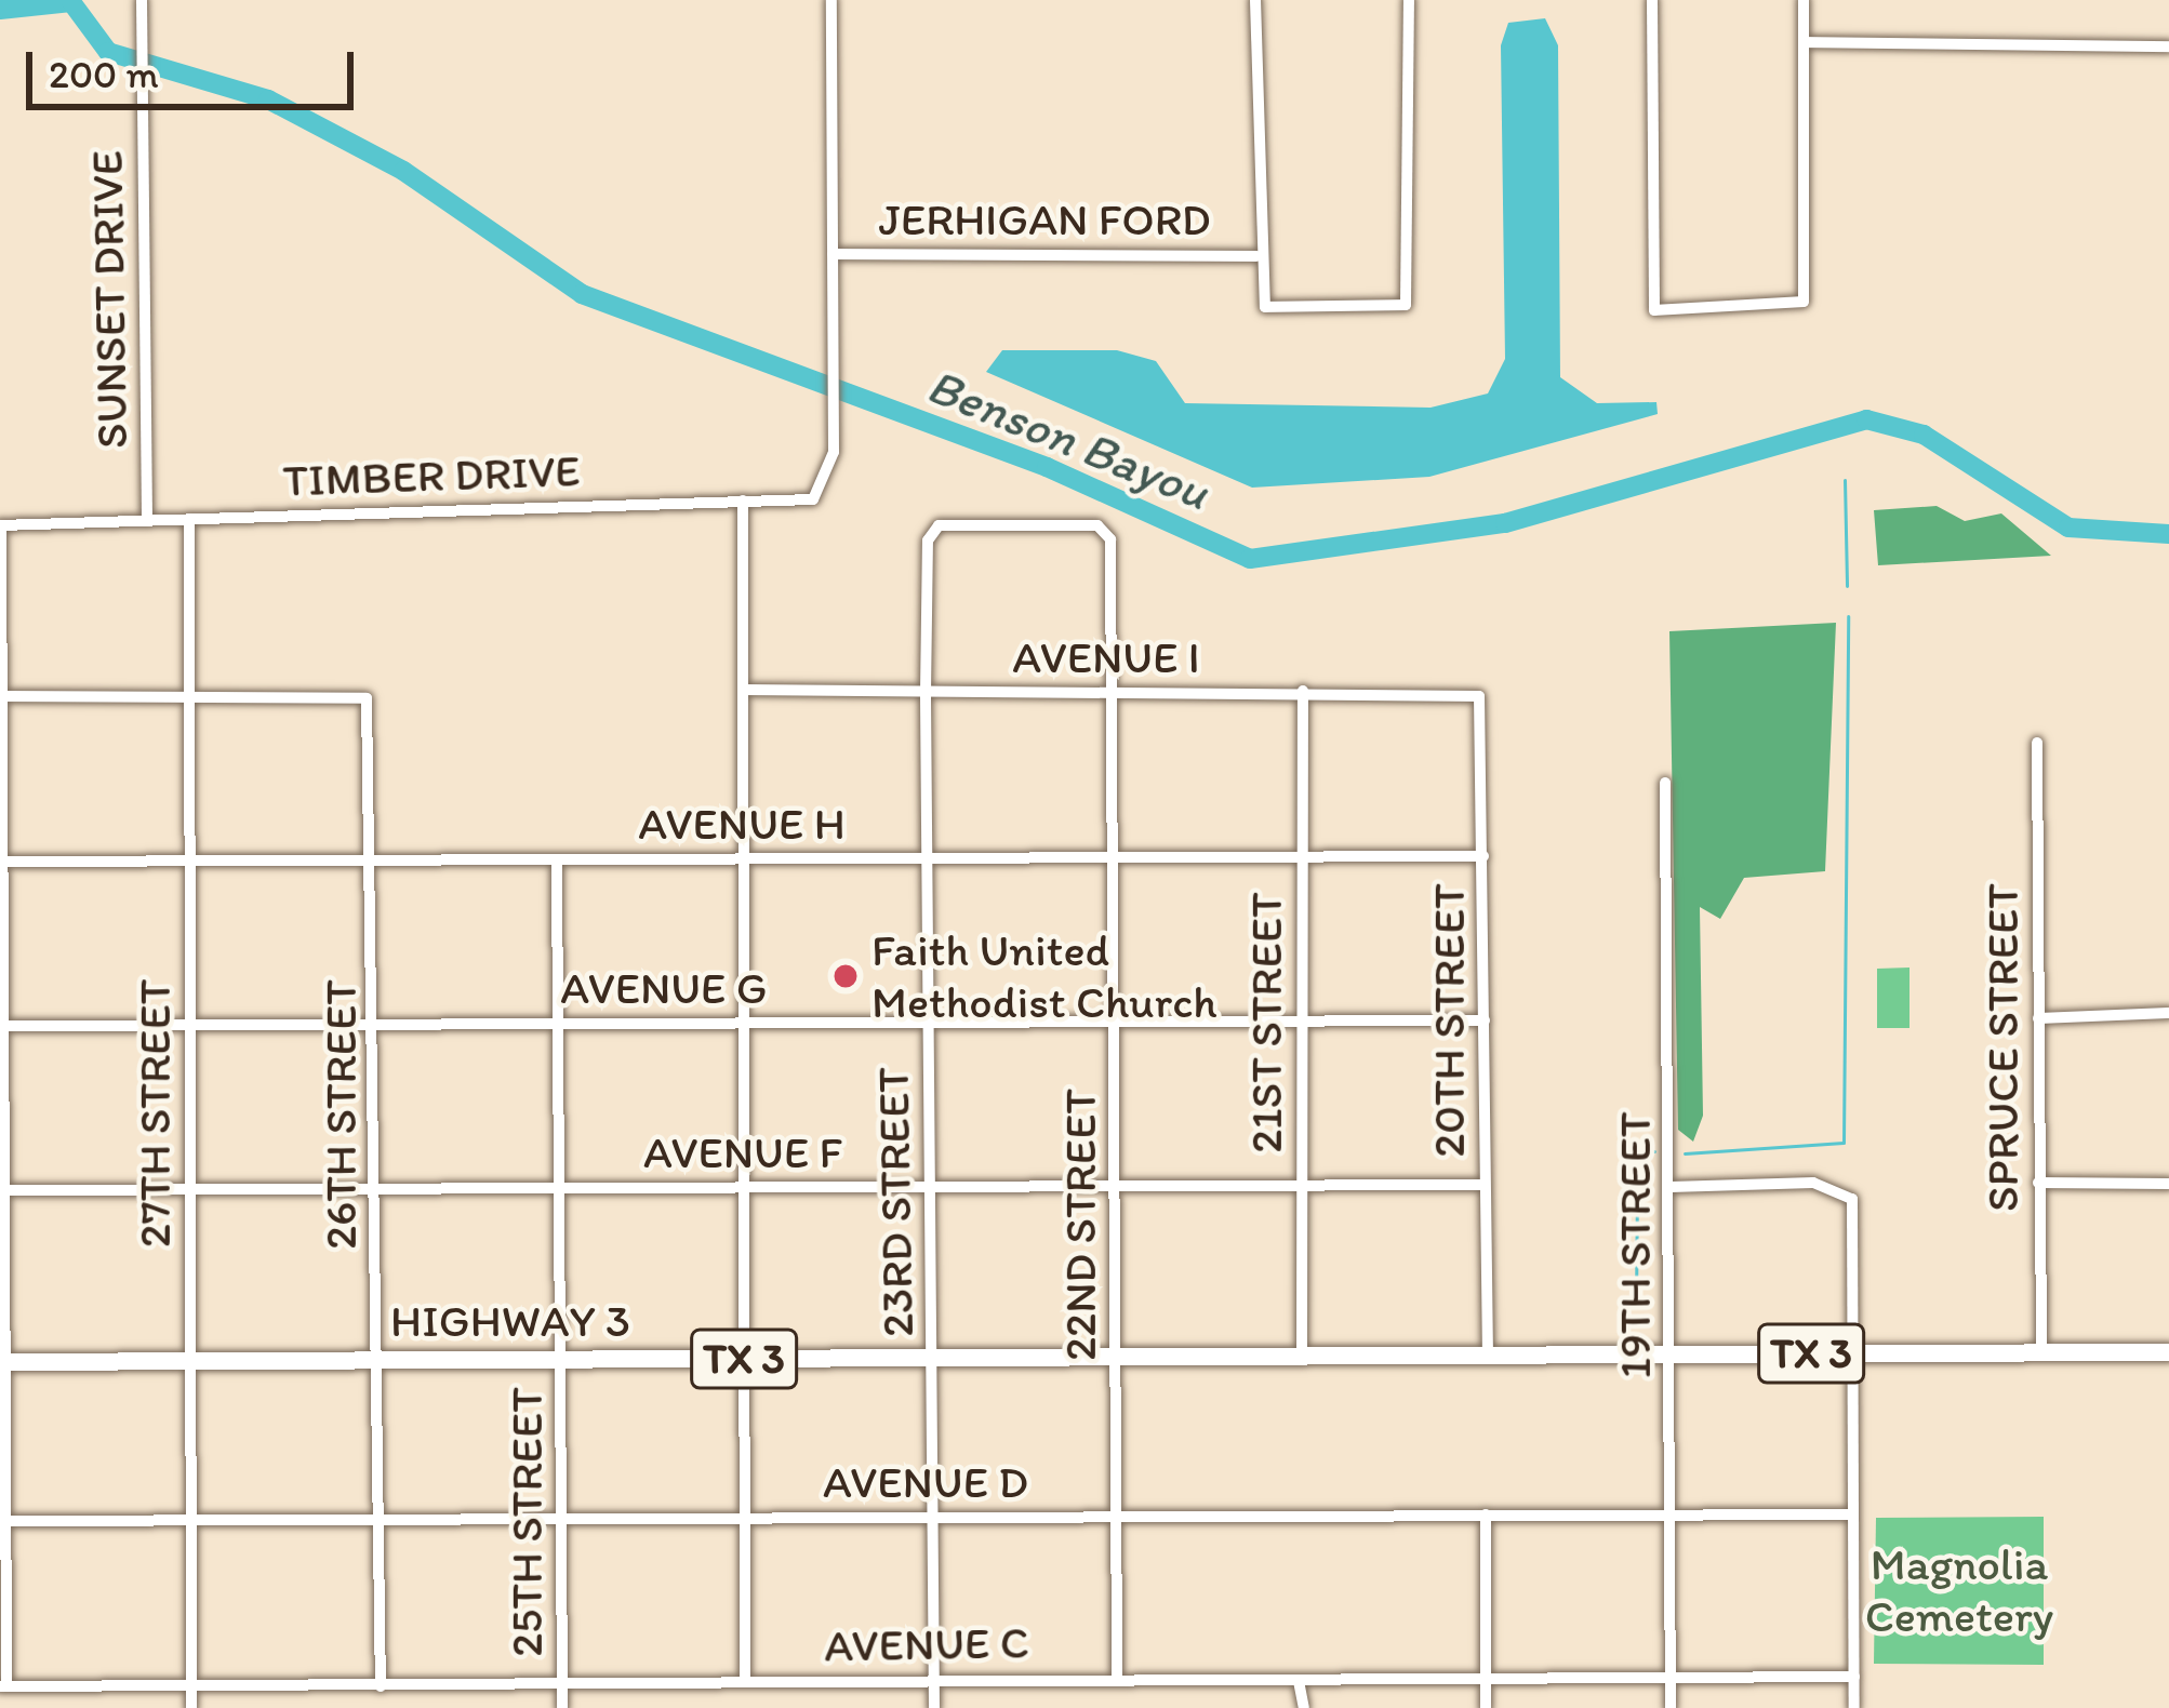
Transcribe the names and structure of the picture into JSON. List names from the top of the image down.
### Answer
{
  "streets": {
    "main road": ["HIGHWAY 3", "TX 3"],
    "street": [
      "JERHIGAN FORD",
      "SUNSET DRIVE",
      "TIMBER DRIVE",
      "AVENUE I",
      "AVENUE H",
      "AVENUE G",
      "20TH STREET",
      "21ST STREET",
      "SPRUCE STREET",
      "27TH STREET",
      "26TH STREET",
      "AVENUE F",
      "23RD STREET",
      "22ND STREET",
      "19TH STREET",
      "AVENUE D",
      "25TH STREET",
      "AVENUE C"
    ]
  },
  "crossings": [
    ["JERHIGAN FORD", "TIMBER DRIVE"],
    ["SUNSET DRIVE", "TIMBER DRIVE"],
    ["TIMBER DRIVE", "27TH STREET"],
    ["AVENUE I", "20TH STREET"],
    ["AVENUE I", "21ST STREET"],
    ["AVENUE I", "23RD STREET"],
    ["AVENUE I", "22ND STREET"],
    ["AVENUE H", "20TH STREET"],
    ["AVENUE H", "21ST STREET"],
    ["AVENUE H", "27TH STREET"],
    ["AVENUE H", "26TH STREET"],
    ["AVENUE H", "23RD STREET"],
    ["AVENUE H", "22ND STREET"],
    ["AVENUE H", "25TH STREET"],
    ["AVENUE G", "20TH STREET"],
    ["AVENUE G", "21ST STREET"],
    ["AVENUE G", "27TH STREET"],
    ["AVENUE G", "26TH STREET"],
    ["AVENUE G", "23RD STREET"],
    ["AVENUE G", "22ND STREET"],
    ["AVENUE G", "25TH STREET"],
    ["20TH STREET", "AVENUE F"],
    ["20TH STREET", "HIGHWAY 3"],
    ["20TH STREET", "TX 3"],
    ["21ST STREET", "AVENUE F"],
    ["21ST STREET", "HIGHWAY 3"],
    ["SPRUCE STREET", "TX 3"],
    ["27TH STREET", "26TH STREET"],
    ["27TH STREET", "AVENUE F"],
    ["27TH STREET", "HIGHWAY 3"],
    ["27TH STREET", "AVENUE D"],
    ["27TH STREET", "AVENUE C"],
    ["26TH STREET", "AVENUE F"],
    ["26TH STREET", "HIGHWAY 3"],
    ["26TH STREET", "AVENUE D"],
    ["26TH STREET", "AVENUE C"],
    ["AVENUE F", "23RD STREET"],
    ["AVENUE F", "22ND STREET"],
    ["AVENUE F", "25TH STREET"],
    ["23RD STREET", "22ND STREET"],
    ["23RD STREET", "HIGHWAY 3"],
    ["23RD STREET", "AVENUE D"],
    ["23RD STREET", "AVENUE C"],
    ["22ND STREET", "HIGHWAY 3"],
    ["22ND STREET", "AVENUE D"],
    ["22ND STREET", "AVENUE C"],
    ["19TH STREET", "TX 3"],
    ["19TH STREET", "AVENUE D"],
    ["19TH STREET", "AVENUE C"],
    ["HIGHWAY 3", "TX 3"],
    ["HIGHWAY 3", "25TH STREET"],
    ["AVENUE D", "25TH STREET"],
    ["25TH STREET", "AVENUE C"]
  ],
  "water": ["Benson Bayou"],
  "parks": ["Magnolia Cemetery"],
  "places": ["Faith United Methodist Church"],
  "scale_bar": "200 m"
}
